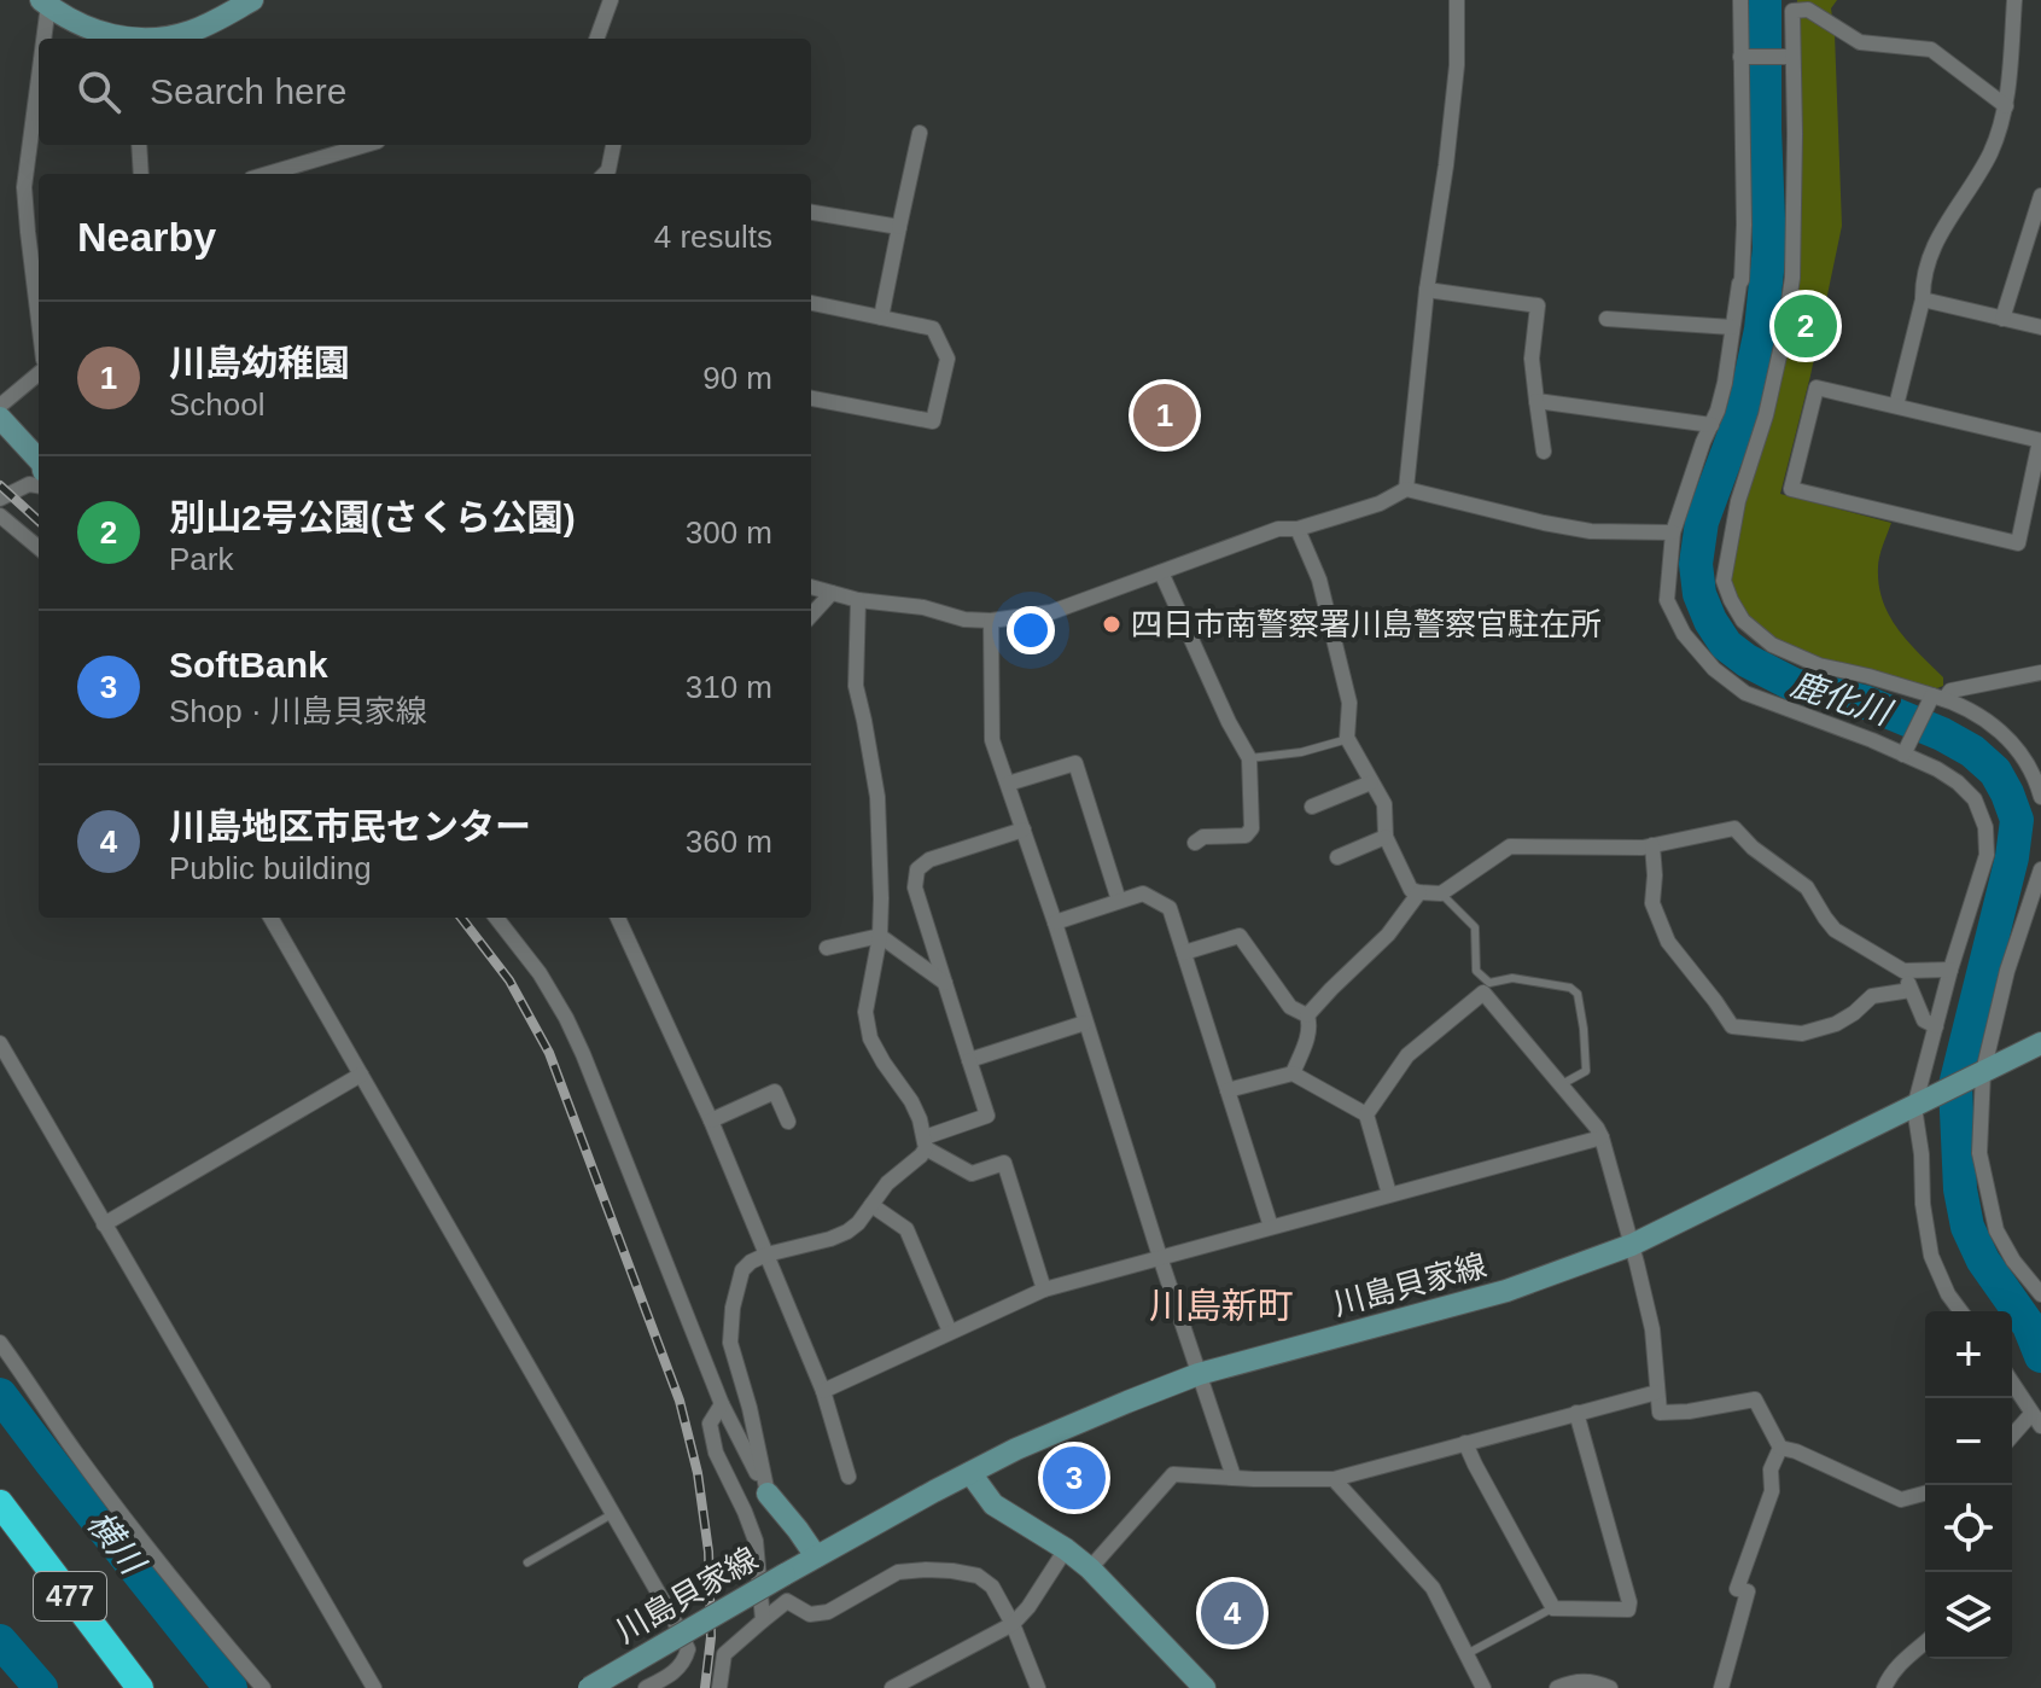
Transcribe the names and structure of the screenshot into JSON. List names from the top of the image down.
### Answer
{
  "streets": {
    "highway": ["477"],
    "main road": ["川島貝家線"]
  },
  "districts": ["川島新町"],
  "water": ["鹿化川", "横川"],
  "places": ["四日市南警察署川島警察官駐在所"],
  "page": {
    "search": "Search here",
    "heading": ["Nearby", "4 results"],
    "pins": [
      "2",
      "1",
      "3",
      "4"
    ],
    "list": [
      {
        "mark": "1",
        "name": "川島幼稚園",
        "note": "School",
        "value": "90 m"
      },
      {
        "mark": "2",
        "name": "別山2号公園(さくら公園)",
        "note": "Park",
        "value": "300 m"
      },
      {
        "mark": "3",
        "name": "SoftBank",
        "note": "Shop · 川島貝家線",
        "value": "310 m"
      },
      {
        "mark": "4",
        "name": "川島地区市民センター",
        "note": "Public building",
        "value": "360 m"
      }
    ],
    "map_buttons": ["+", "−"]
  }
}
